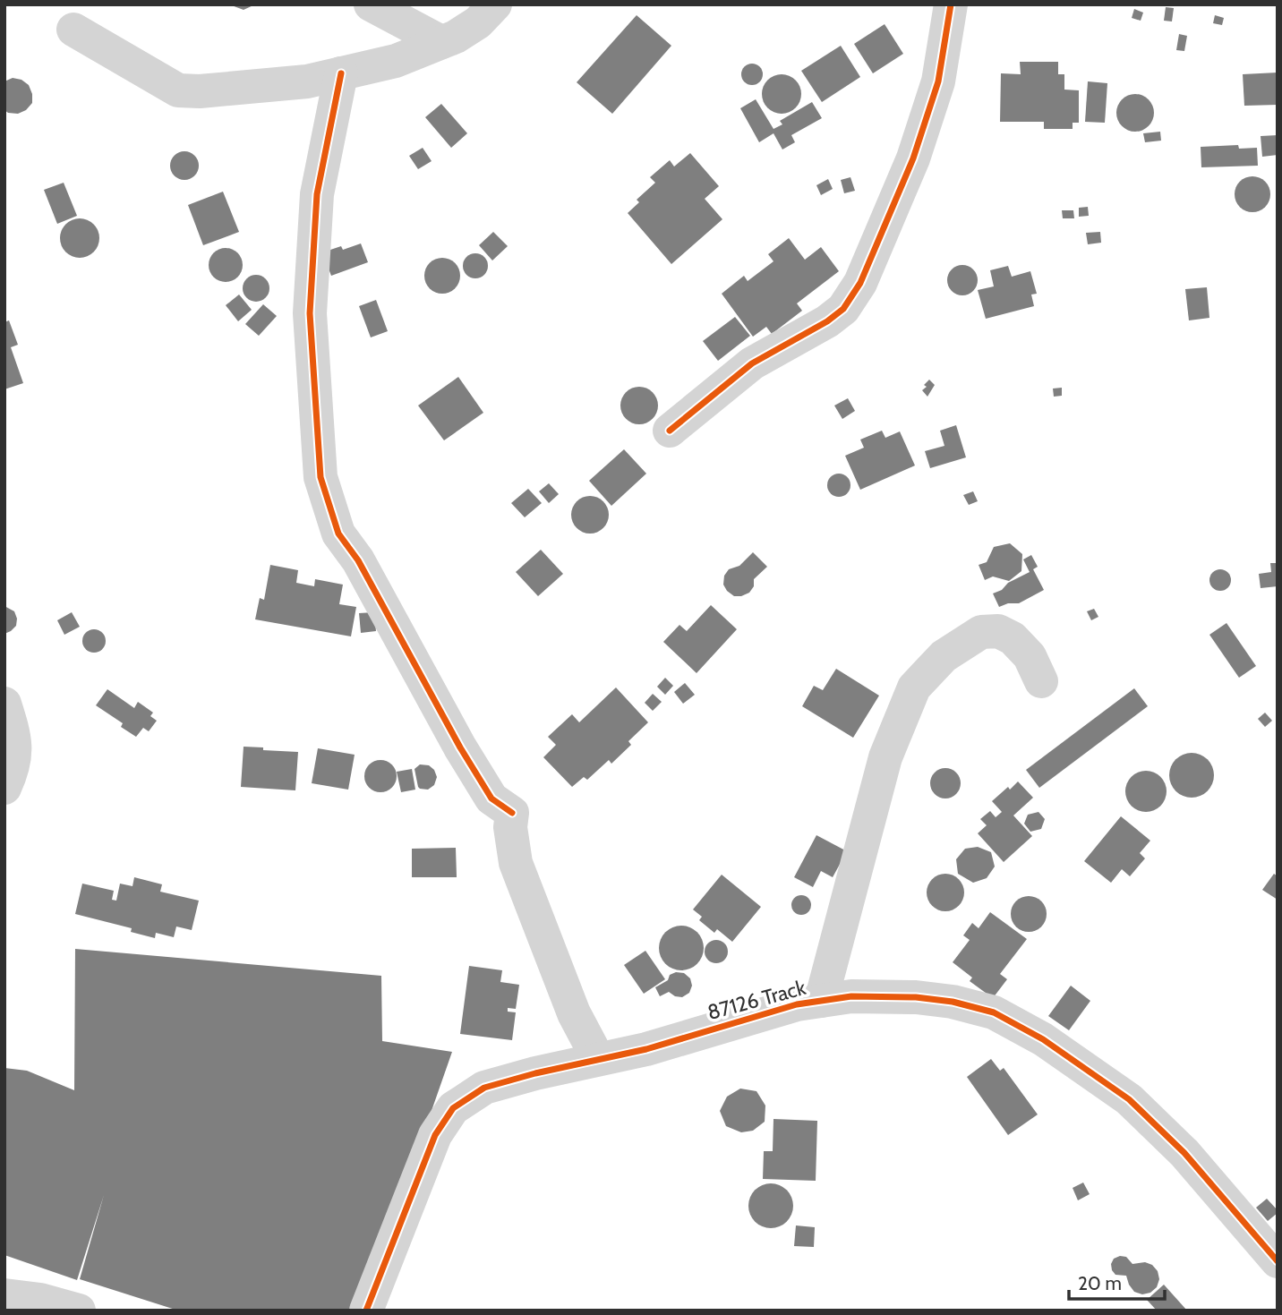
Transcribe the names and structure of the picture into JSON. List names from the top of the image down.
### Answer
{
  "streets": {
    "street": ["87126 Track"]
  },
  "scale_bar": "20 m"
}
